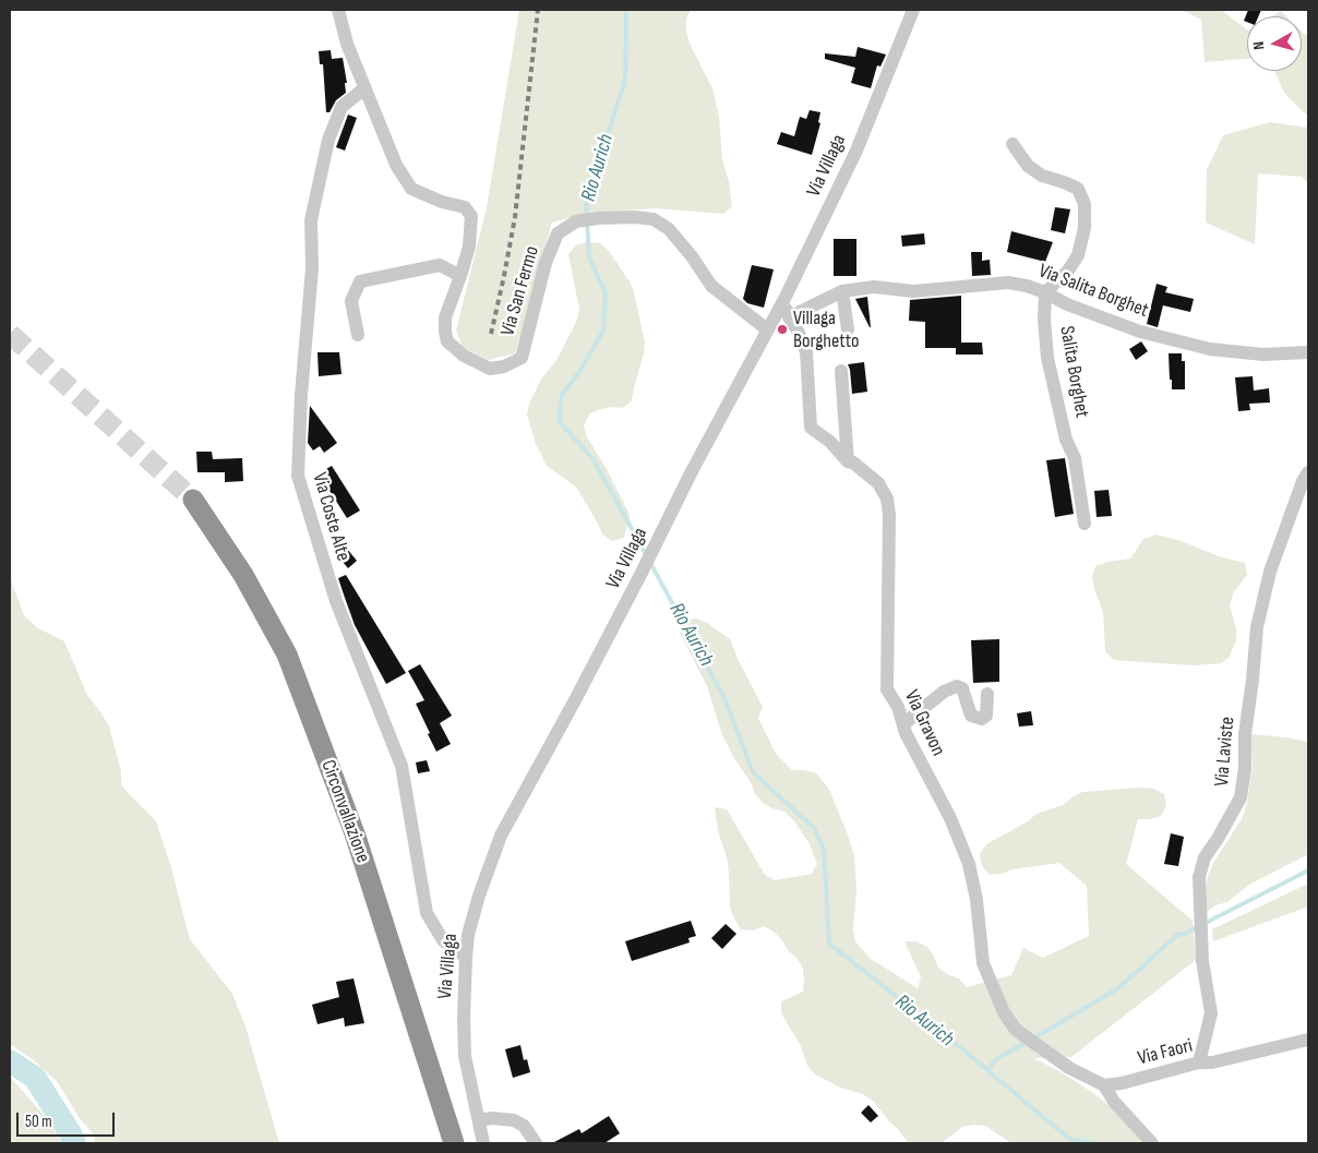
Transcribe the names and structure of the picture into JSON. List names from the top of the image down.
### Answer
{
  "streets": {
    "highway": ["Circonvallazione"],
    "street": [
      "Via Villaga",
      "Via San Fermo",
      "Via Salita Borghet",
      "Salita Borghet",
      "Via Coste Alte",
      "Via Gravon",
      "Via Laviste",
      "Via Faori"
    ]
  },
  "crossings": [
    ["Via Villaga", "Via San Fermo"],
    ["Via Villaga", "Via Coste Alte"],
    ["Via San Fermo", "Via Coste Alte"],
    ["Via Salita Borghet", "Salita Borghet"],
    ["Via Salita Borghet", "Via Gravon"],
    ["Via Gravon", "Via Faori"],
    ["Via Laviste", "Via Faori"]
  ],
  "water": ["Rio Aurich"],
  "places": ["Villaga Borghetto"],
  "scale_bar": "50 m",
  "north": "left"
}
